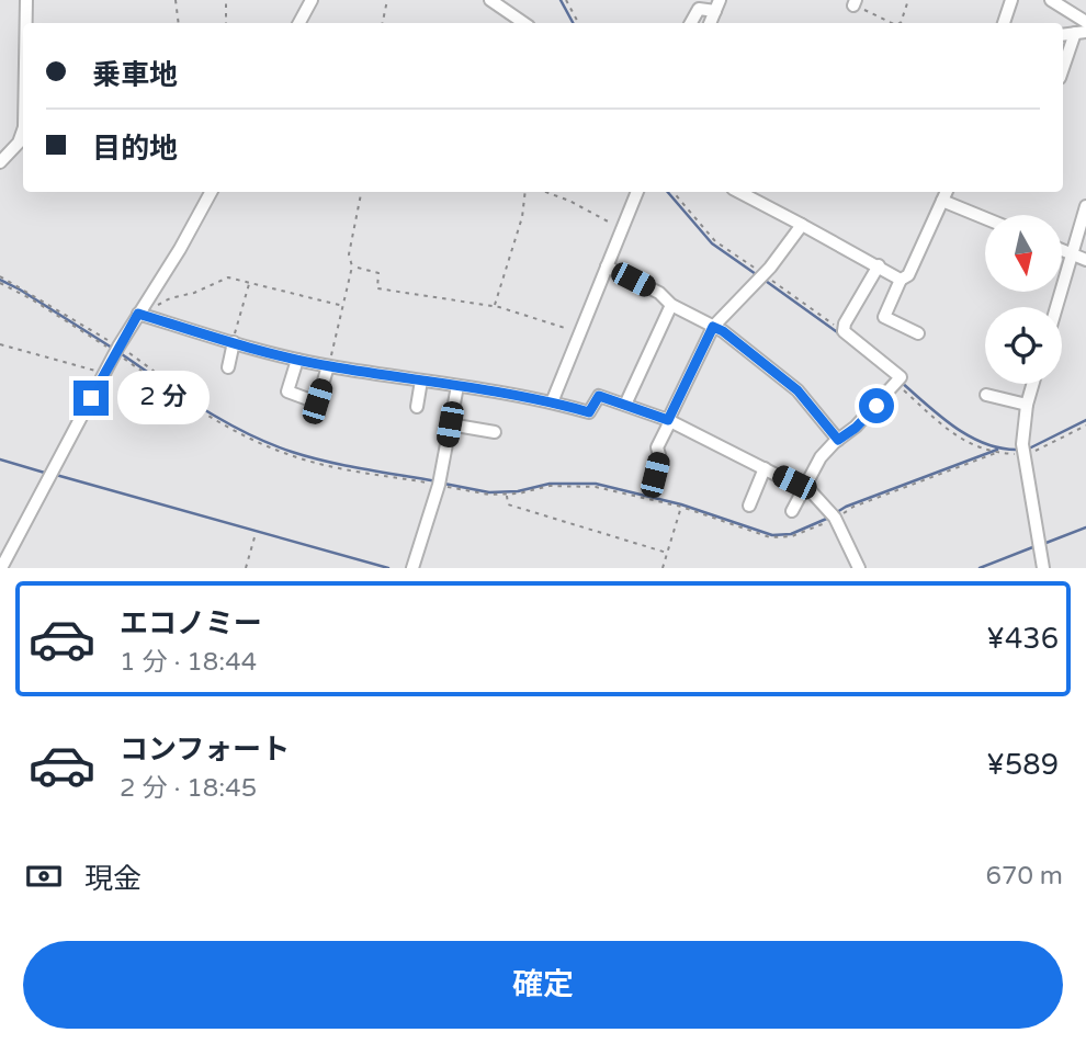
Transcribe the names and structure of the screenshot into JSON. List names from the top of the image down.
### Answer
{
  "north": "bottom",
  "page": {
    "banner": ["乗車地", "目的地"],
    "bubble": "2 分",
    "list": [
      {
        "name": "エコノミー",
        "note": "1 分 · 18:44",
        "value": "¥436"
      },
      {
        "name": "コンフォート",
        "note": "2 分 · 18:45",
        "value": "¥589"
      }
    ],
    "pay": ["現金", "670 m"],
    "buttons": "確定"
  }
}
